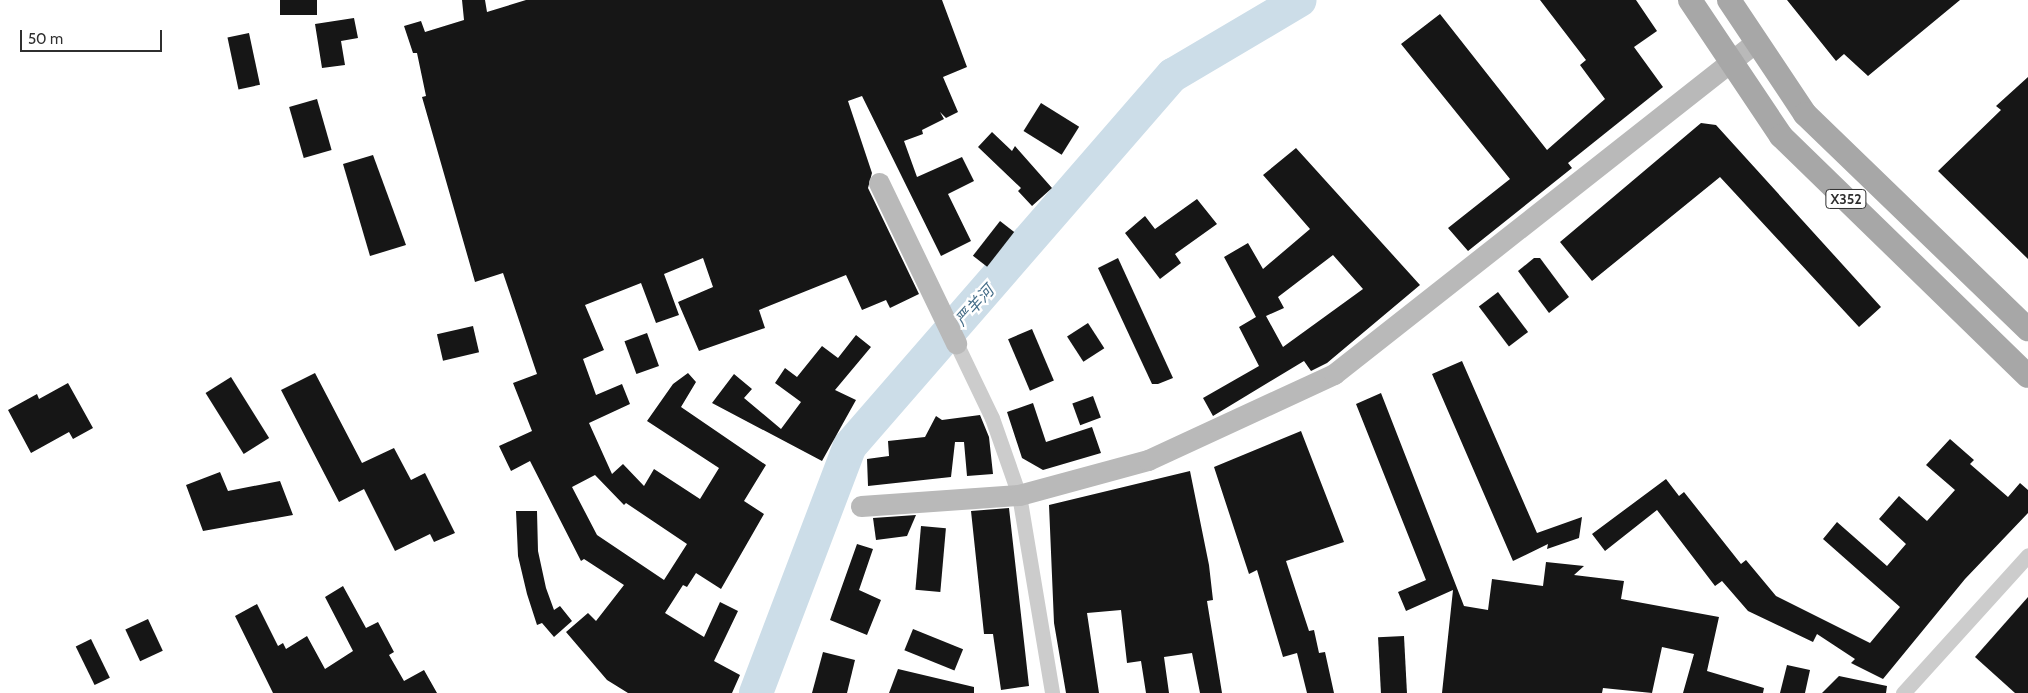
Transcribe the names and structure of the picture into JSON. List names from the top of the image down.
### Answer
{
  "streets": {
    "main road": ["X352"]
  },
  "water": ["严羊河"],
  "scale_bar": "50 m"
}
